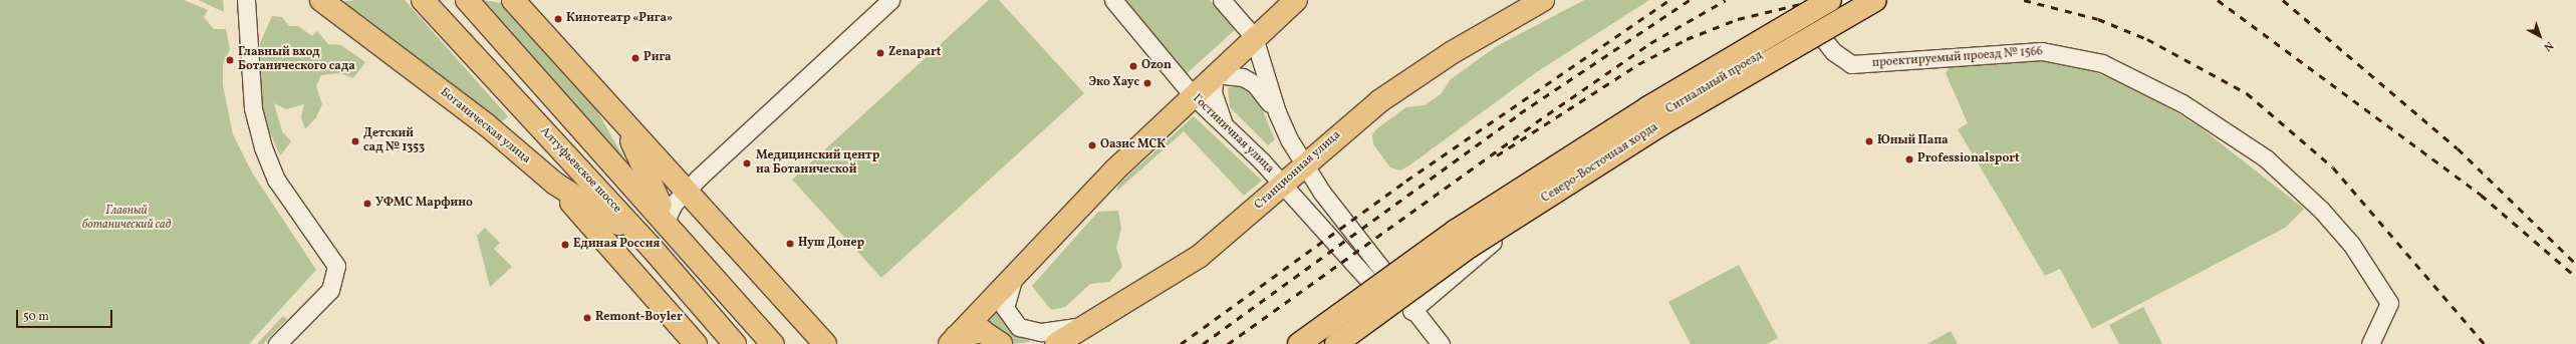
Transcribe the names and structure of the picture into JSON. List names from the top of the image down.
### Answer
{
  "streets": {
    "main road": [
      "Ботаническая улица",
      "Северо-Восточная хорда",
      "Алтуфьевское шоссе",
      "Станционная улица"
    ],
    "street": ["проектируемый проезд № 1566", "Сигнальный проезд", "Гостиничная улица"]
  },
  "crossings": [
    ["проектируемый проезд № 1566", "Сигнальный проезд"],
    ["Сигнальный проезд", "Гостиничная улица"],
    ["Ботаническая улица", "Алтуфьевское шоссе"],
    ["Гостиничная улица", "Станционная улица"]
  ],
  "parks": ["Главный ботанический сад"],
  "places": [
    "Кинотеатр «Рига»",
    "Zenapart",
    "Рига",
    "Главный вход Ботанического сада",
    "Ozon",
    "Эко Хаус",
    "Детский сад № 1353",
    "Юный Папа",
    "Оазис МСК",
    "Professionalsport",
    "Медицинский центр на Ботанической",
    "УФМС Марфино",
    "Нуш Донер",
    "Единая Россия",
    "Remont-Boyler"
  ],
  "scale_bar": "50 m",
  "north": "bottom right"
}
